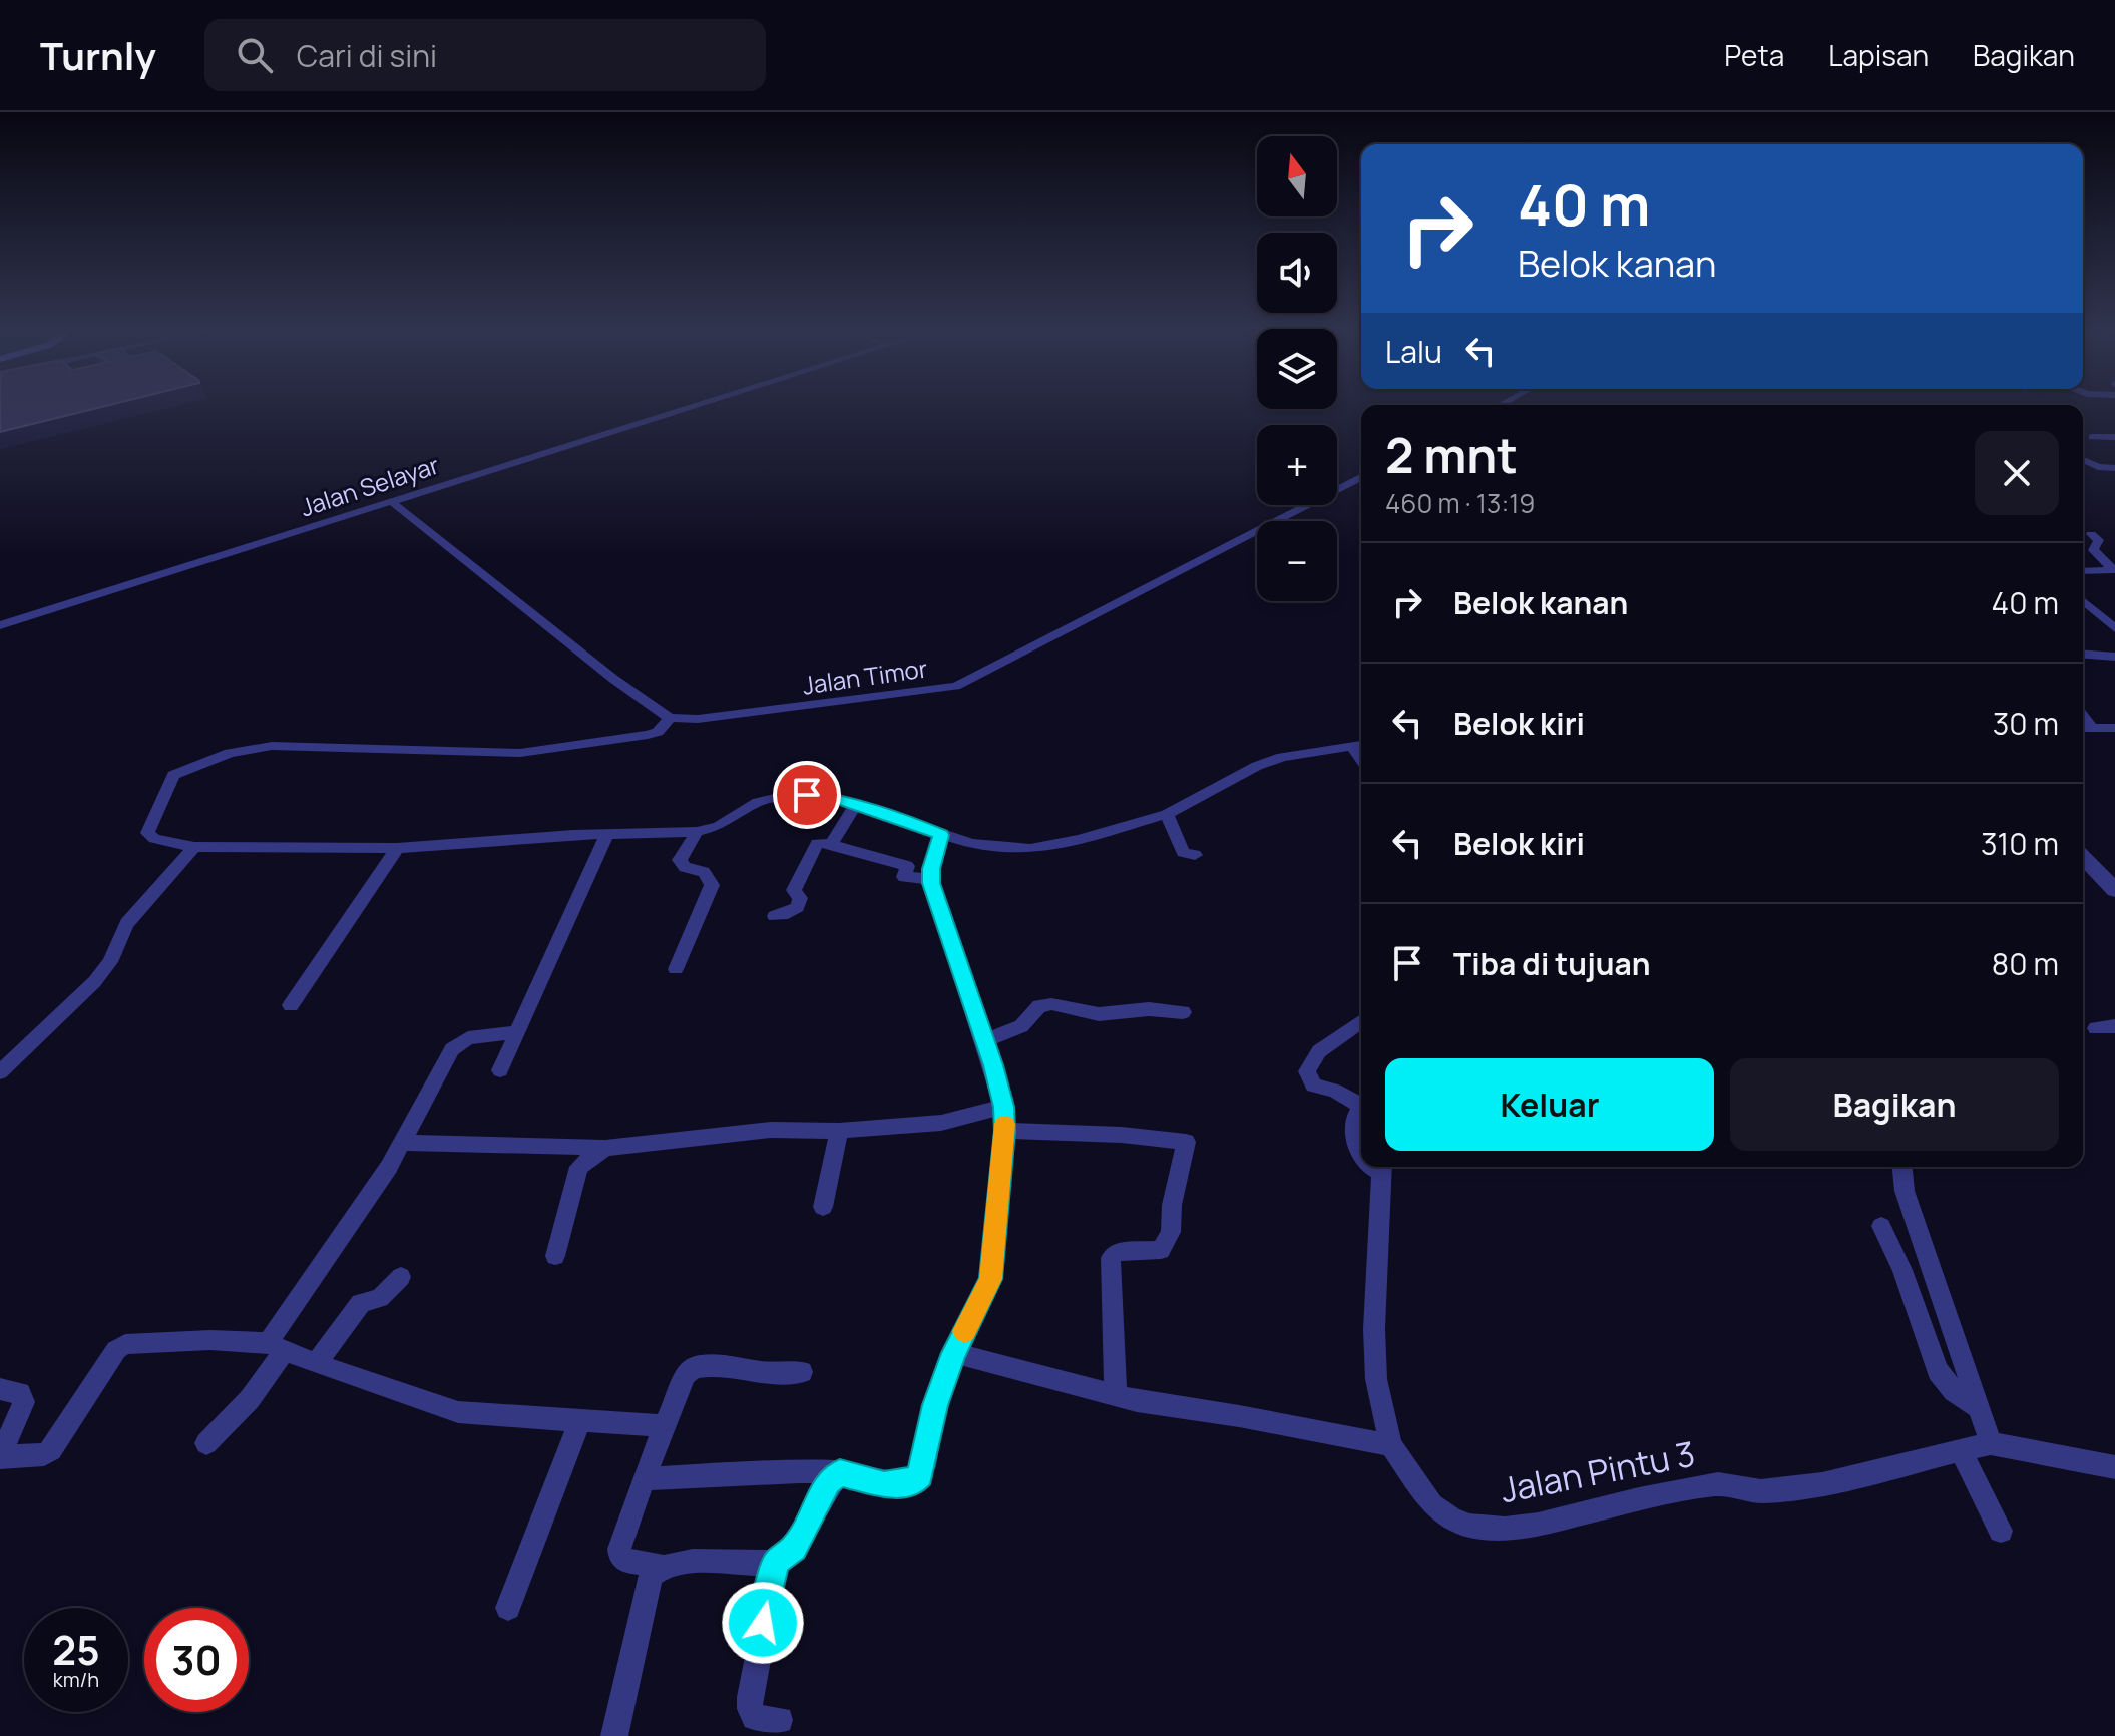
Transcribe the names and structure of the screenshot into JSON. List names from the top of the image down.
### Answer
{
  "streets": {
    "street": ["Jalan Selayar", "Jalan Timor", "Jalan Pintu 3"]
  },
  "north": "top",
  "page": {
    "header": "Turnly",
    "search": "Cari di sini",
    "nav": ["Peta", "Lapisan", "Bagikan"],
    "map_buttons": ["+", "−"],
    "turn": ["40 m", "Belok kanan"],
    "then": "Lalu",
    "heading": ["2 mnt", "460 m · 13:19"],
    "list": [
      {
        "name": "Belok kanan",
        "value": "40 m"
      },
      {
        "name": "Belok kiri",
        "value": "30 m"
      },
      {
        "name": "Belok kiri",
        "value": "310 m"
      },
      {
        "name": "Tiba di tujuan",
        "value": "80 m"
      }
    ],
    "buttons": ["Keluar", "Bagikan"],
    "speed": "25 km/h",
    "limit": "30"
  }
}
